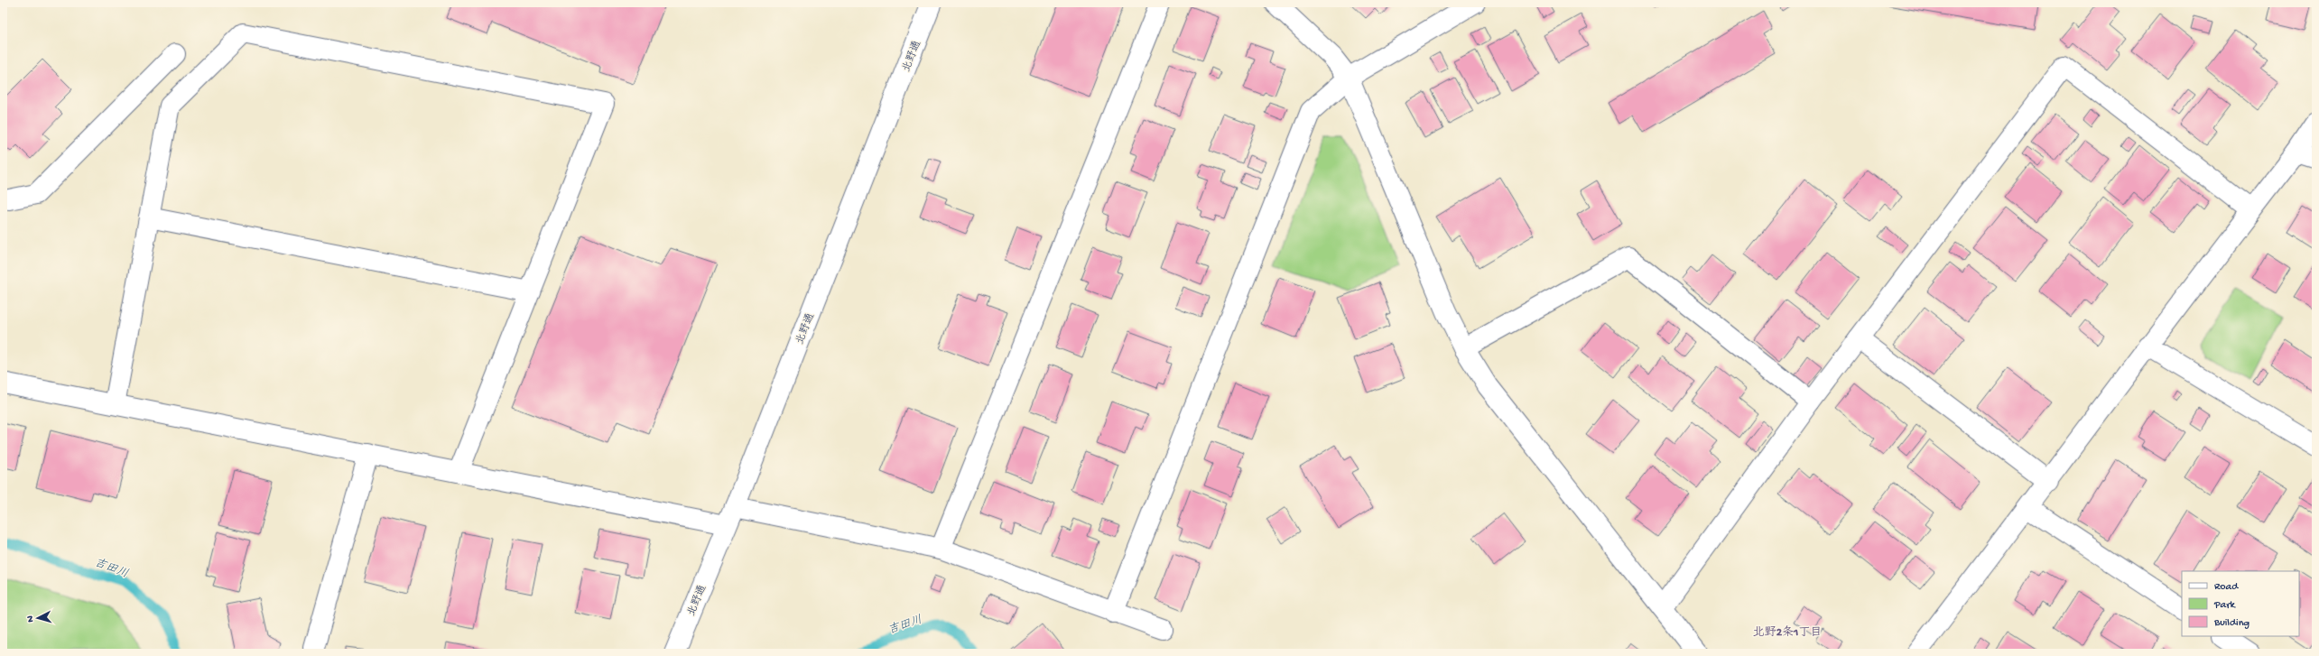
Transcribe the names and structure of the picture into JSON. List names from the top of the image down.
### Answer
{
  "streets": {
    "street": ["北野通"]
  },
  "districts": ["北野2条1丁目"],
  "water": ["吉田川"],
  "legend": ["Road", "Park", "Building"],
  "north": "left"
}
